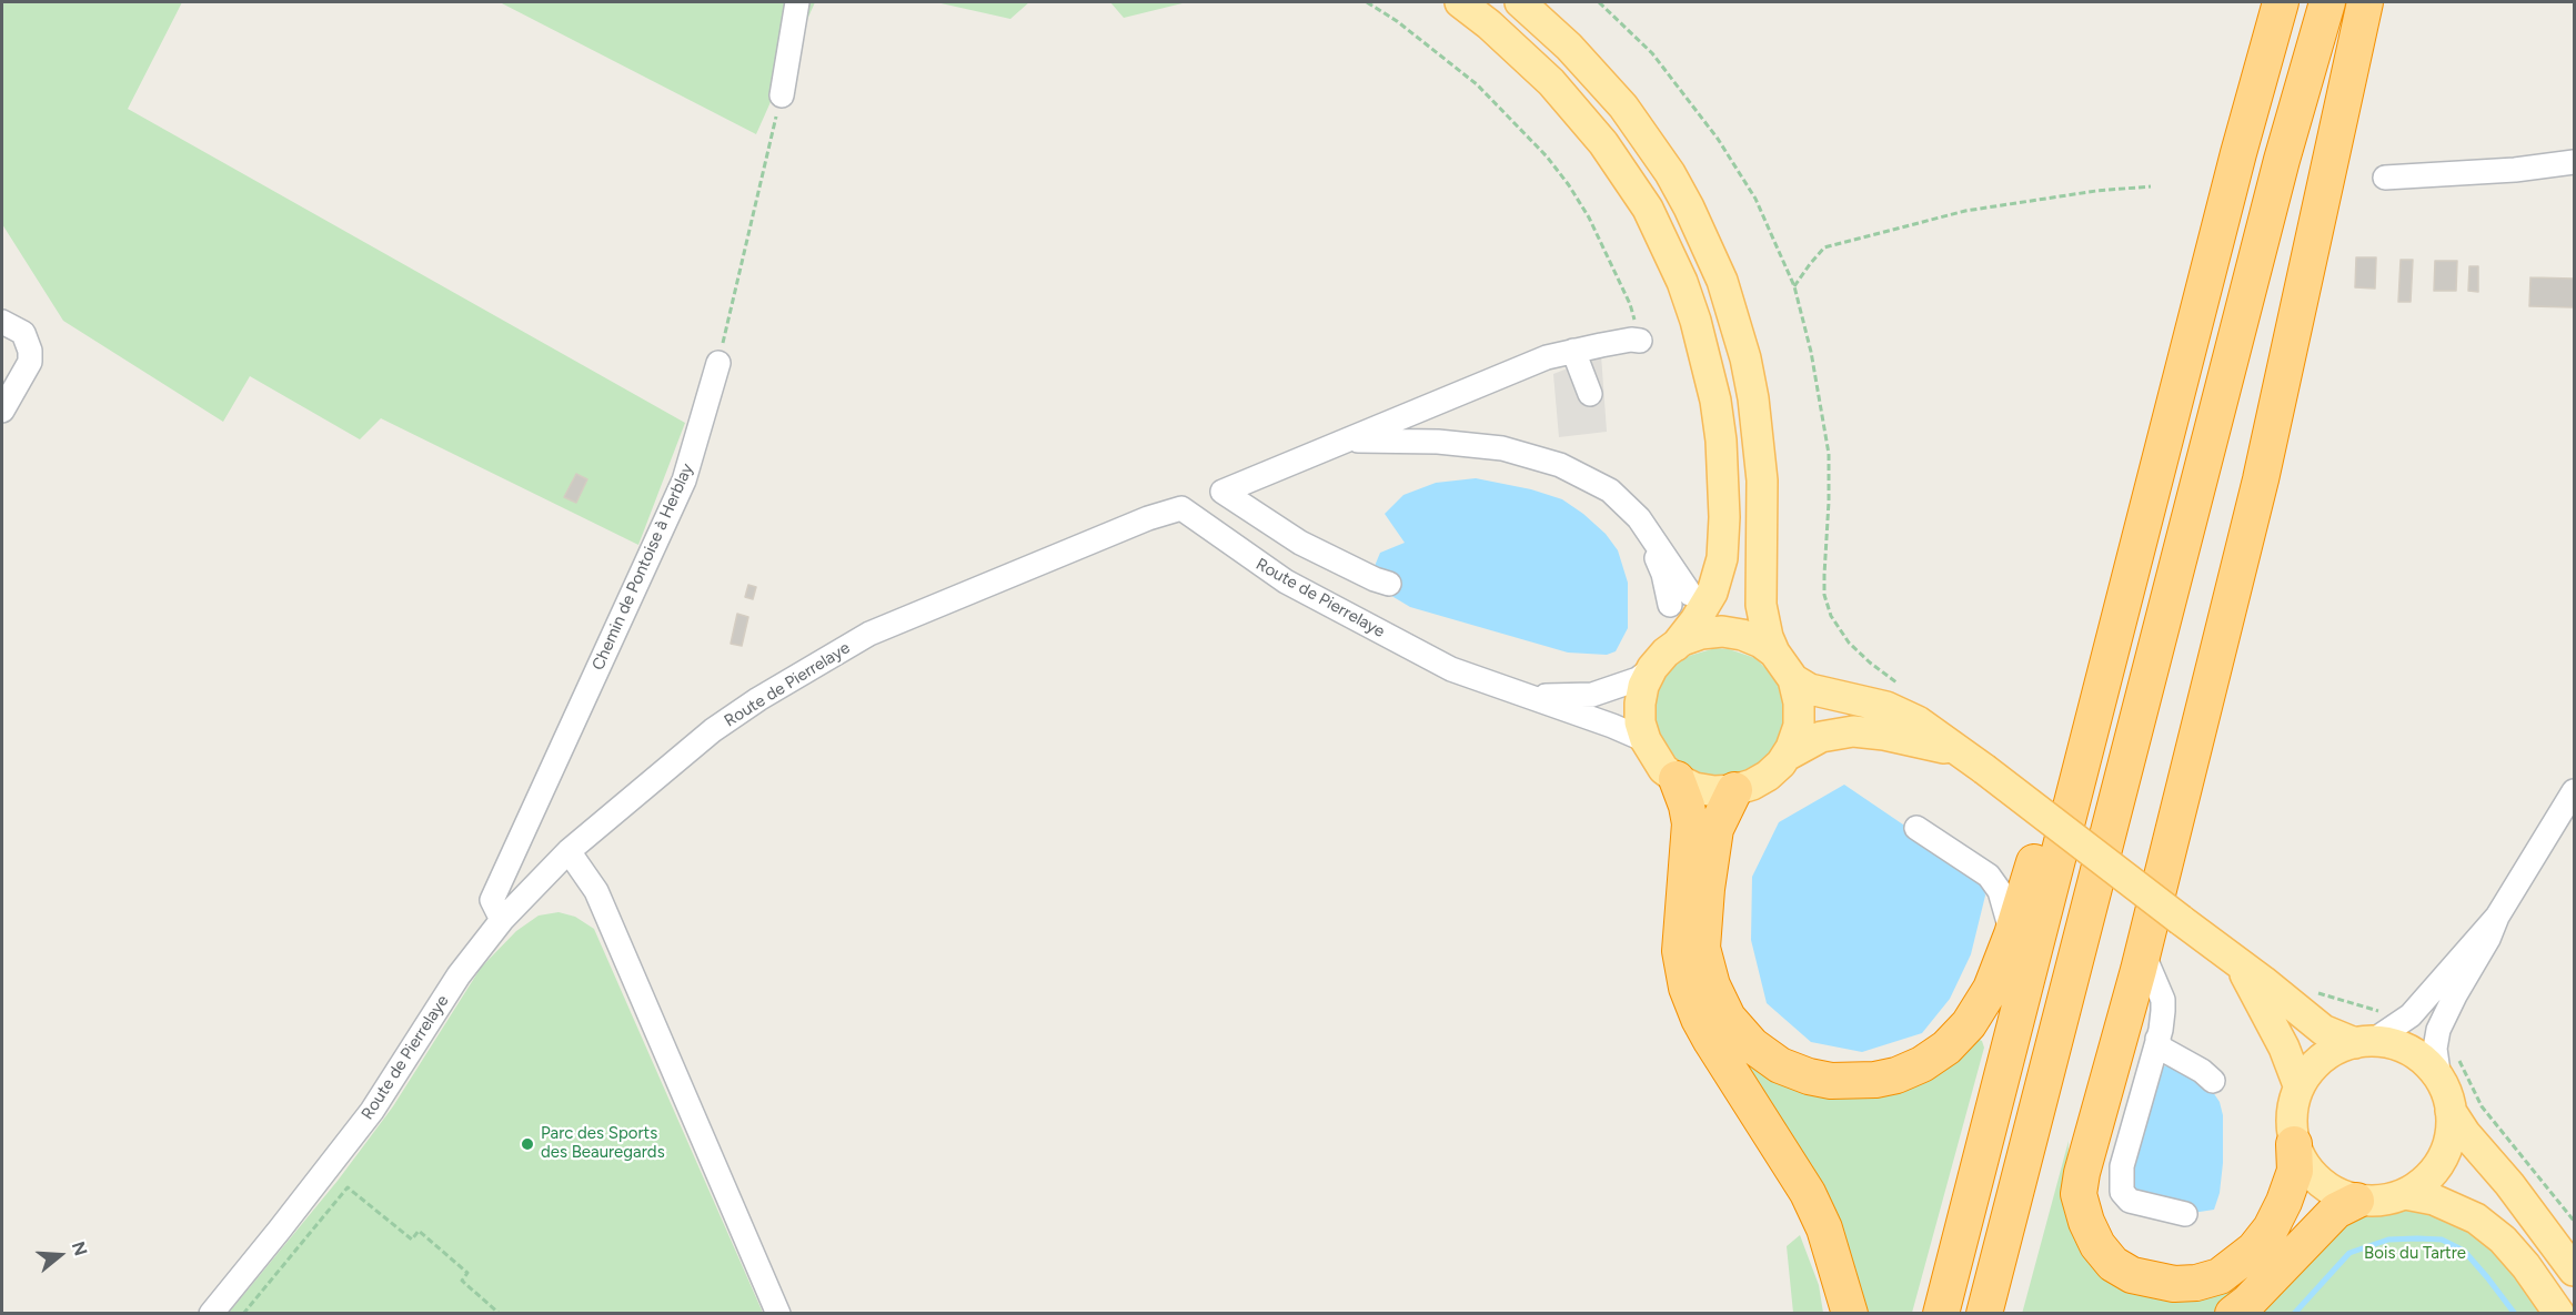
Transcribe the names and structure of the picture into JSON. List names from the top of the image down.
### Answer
{
  "streets": {
    "street": ["Chemin de Pontoise à Herblay", "Route de Pierrelaye"]
  },
  "crossings": [
    ["Chemin de Pontoise à Herblay", "Route de Pierrelaye"]
  ],
  "parks": ["Bois du Tartre"],
  "places": ["Parc des Sports des Beauregards"],
  "north": "right"
}
